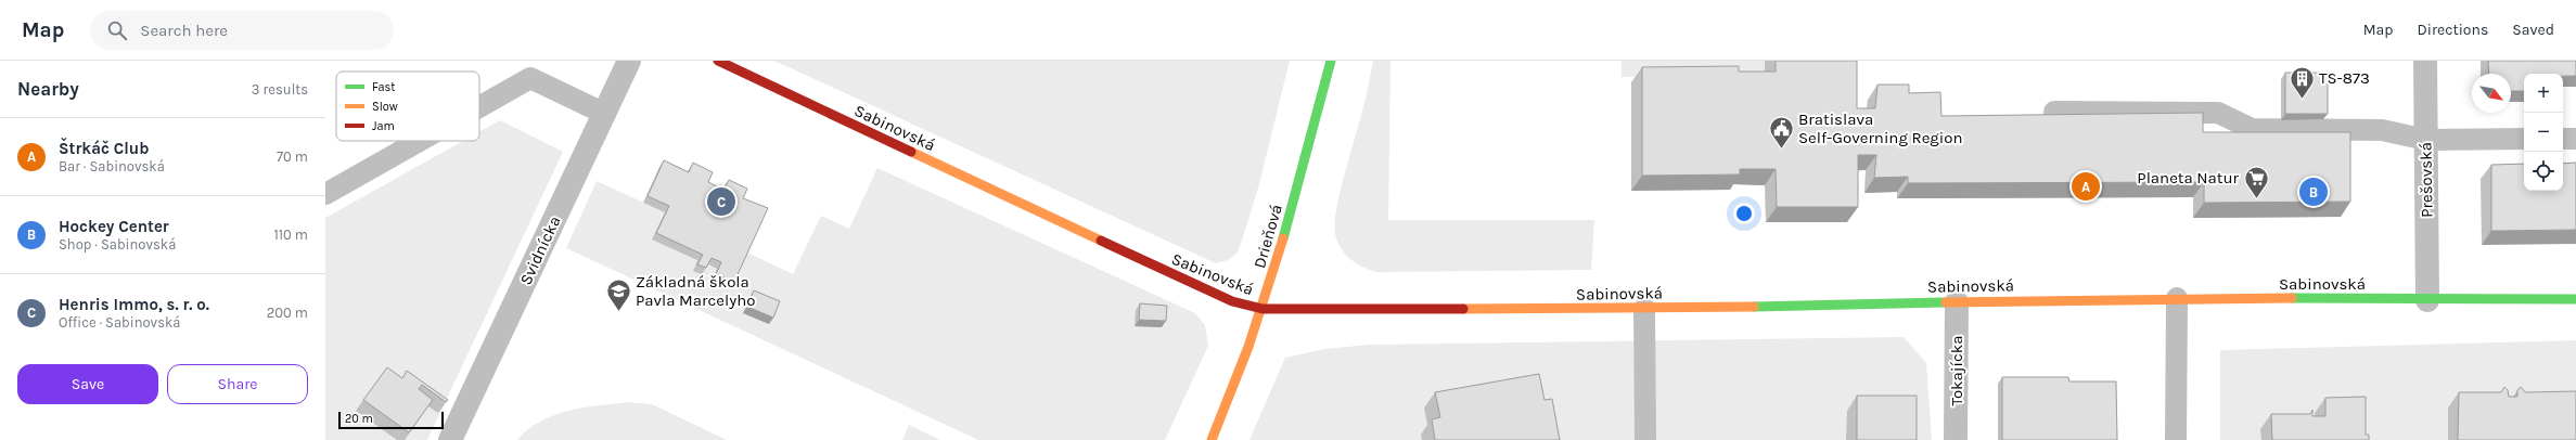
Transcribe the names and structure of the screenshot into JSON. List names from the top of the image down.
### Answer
{
  "streets": {
    "street": [
      "Sabinovská",
      "Prešovská",
      "Drieňová",
      "Svidnícka",
      "Tokajícka"
    ]
  },
  "crossings": [
    ["Sabinovská", "Prešovská"],
    ["Sabinovská", "Drieňová"],
    ["Sabinovská", "Tokajícka"]
  ],
  "places": {
    "building": ["TS-873"],
    "public building": ["Bratislava Self-Governing Region"],
    "supermarket": ["Planeta Natur"],
    "school or university": ["Základná škola Pavla Marcelyho"]
  },
  "legend": ["Fast", "Slow", "Jam"],
  "scale_bar": "20 m",
  "north": "bottom right",
  "page": {
    "header": "Map",
    "search": "Search here",
    "nav": ["Map", "Directions", "Saved"],
    "heading": ["Nearby", "3 results"],
    "map_buttons": ["+", "−"],
    "list": [
      {
        "mark": "A",
        "name": "Štrkáč Club",
        "note": "Bar · Sabinovská",
        "value": "70 m"
      },
      {
        "mark": "B",
        "name": "Hockey Center",
        "note": "Shop · Sabinovská",
        "value": "110 m"
      },
      {
        "mark": "C",
        "name": "Henris Immo, s. r. o.",
        "note": "Office · Sabinovská",
        "value": "200 m"
      }
    ],
    "pins": ["A", "B", "C"],
    "buttons": ["Save", "Share"],
    "scale": "20 m"
  }
}
